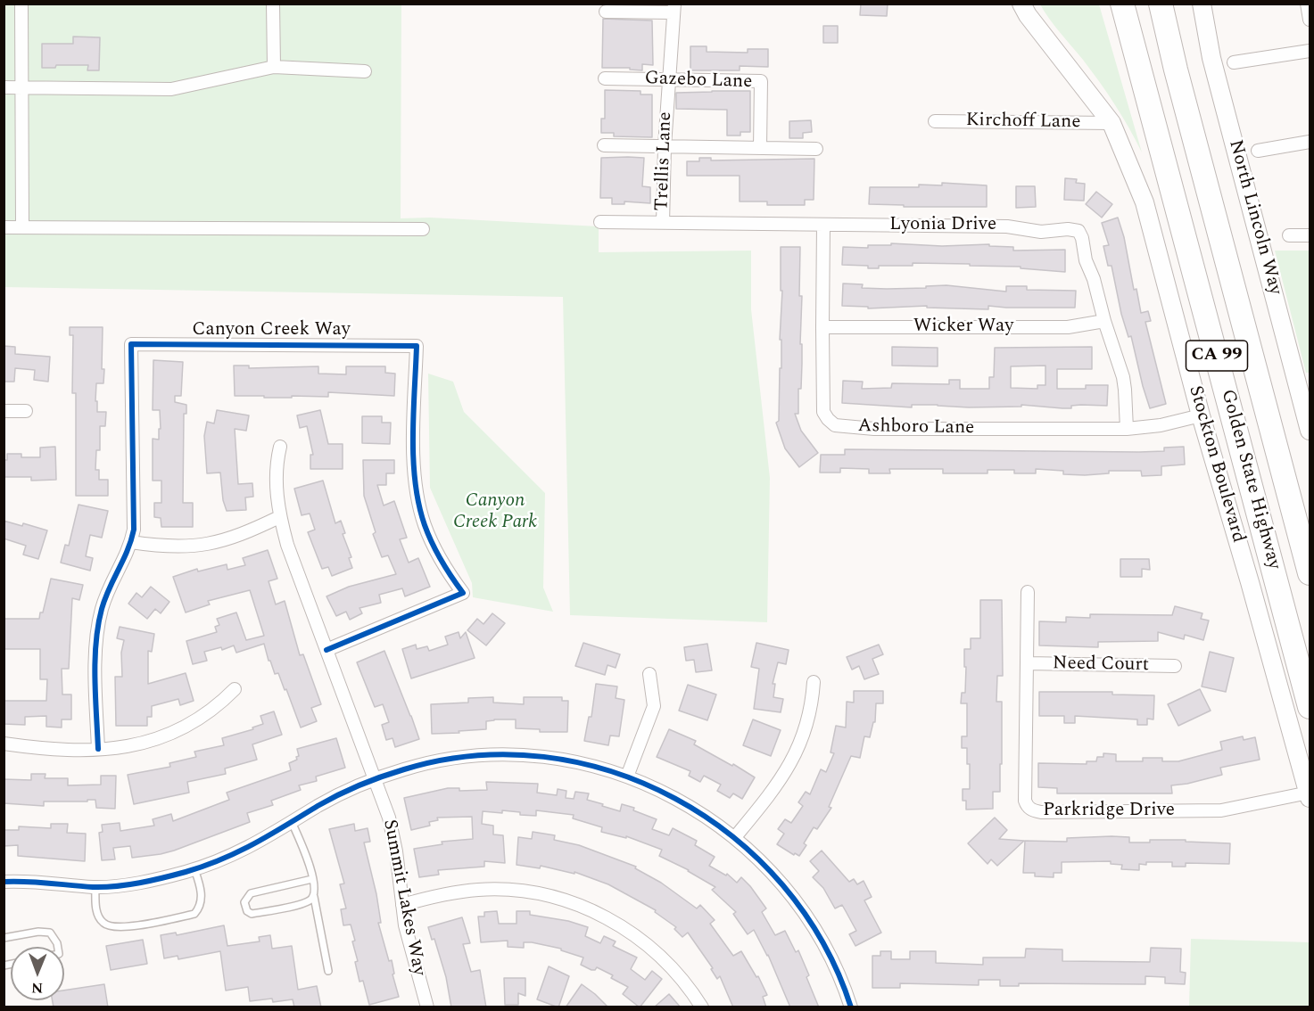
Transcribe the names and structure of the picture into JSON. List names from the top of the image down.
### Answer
{
  "streets": {
    "highway": ["CA 99", "Golden State Highway"],
    "street": [
      "Gazebo Lane",
      "Kirchoff Lane",
      "Trellis Lane",
      "North Lincoln Way",
      "Lyonia Drive",
      "Wicker Way",
      "Canyon Creek Way",
      "Ashboro Lane",
      "Stockton Boulevard",
      "Need Court",
      "Parkridge Drive",
      "Summit Lakes Way"
    ]
  },
  "crossings": [
    ["Gazebo Lane", "Trellis Lane"],
    ["Kirchoff Lane", "Stockton Boulevard"],
    ["Trellis Lane", "Lyonia Drive"],
    ["Lyonia Drive", "Wicker Way"],
    ["Lyonia Drive", "Ashboro Lane"],
    ["Wicker Way", "Ashboro Lane"],
    ["Canyon Creek Way", "Summit Lakes Way"],
    ["Ashboro Lane", "Stockton Boulevard"],
    ["Stockton Boulevard", "Parkridge Drive"],
    ["Need Court", "Parkridge Drive"]
  ],
  "parks": ["Canyon Creek Park"],
  "north": "bottom"
}
